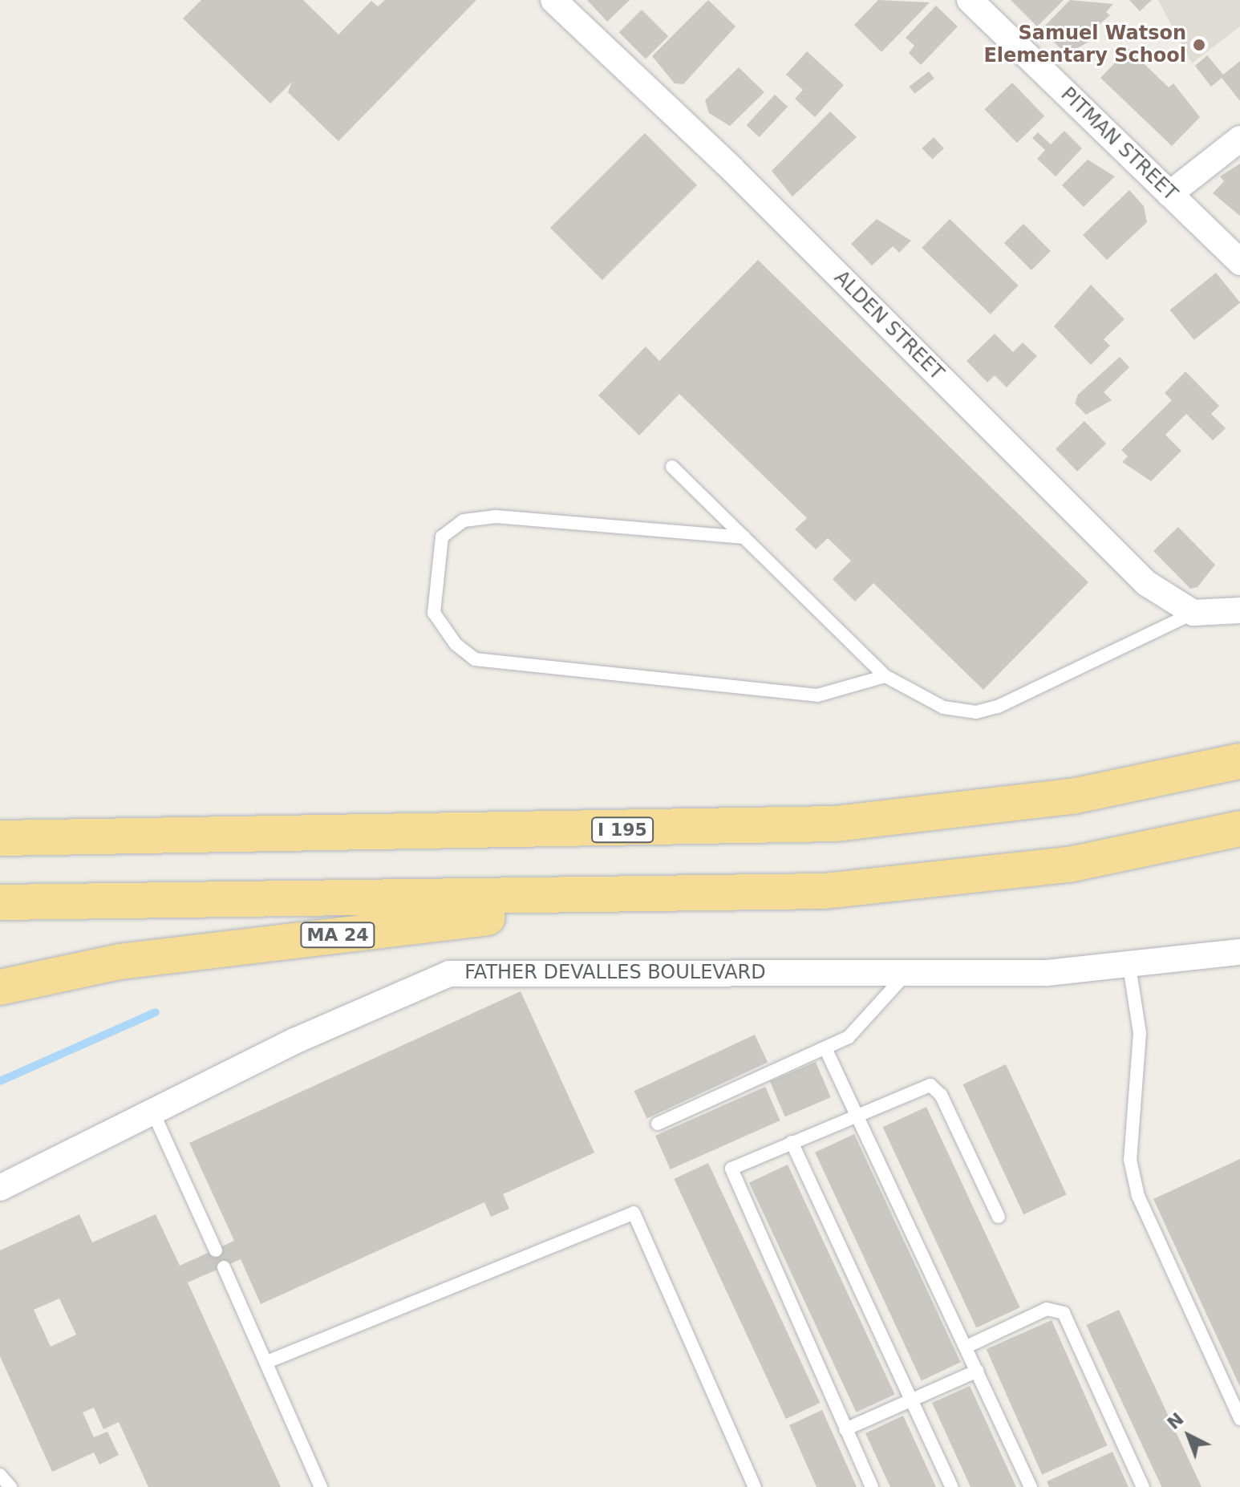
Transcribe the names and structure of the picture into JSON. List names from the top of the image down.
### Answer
{
  "streets": {
    "highway": ["I 195", "MA 24"],
    "street": ["PITMAN STREET", "ALDEN STREET", "FATHER DEVALLES BOULEVARD"]
  },
  "places": ["Samuel Watson Elementary School"],
  "north": "top left"
}
